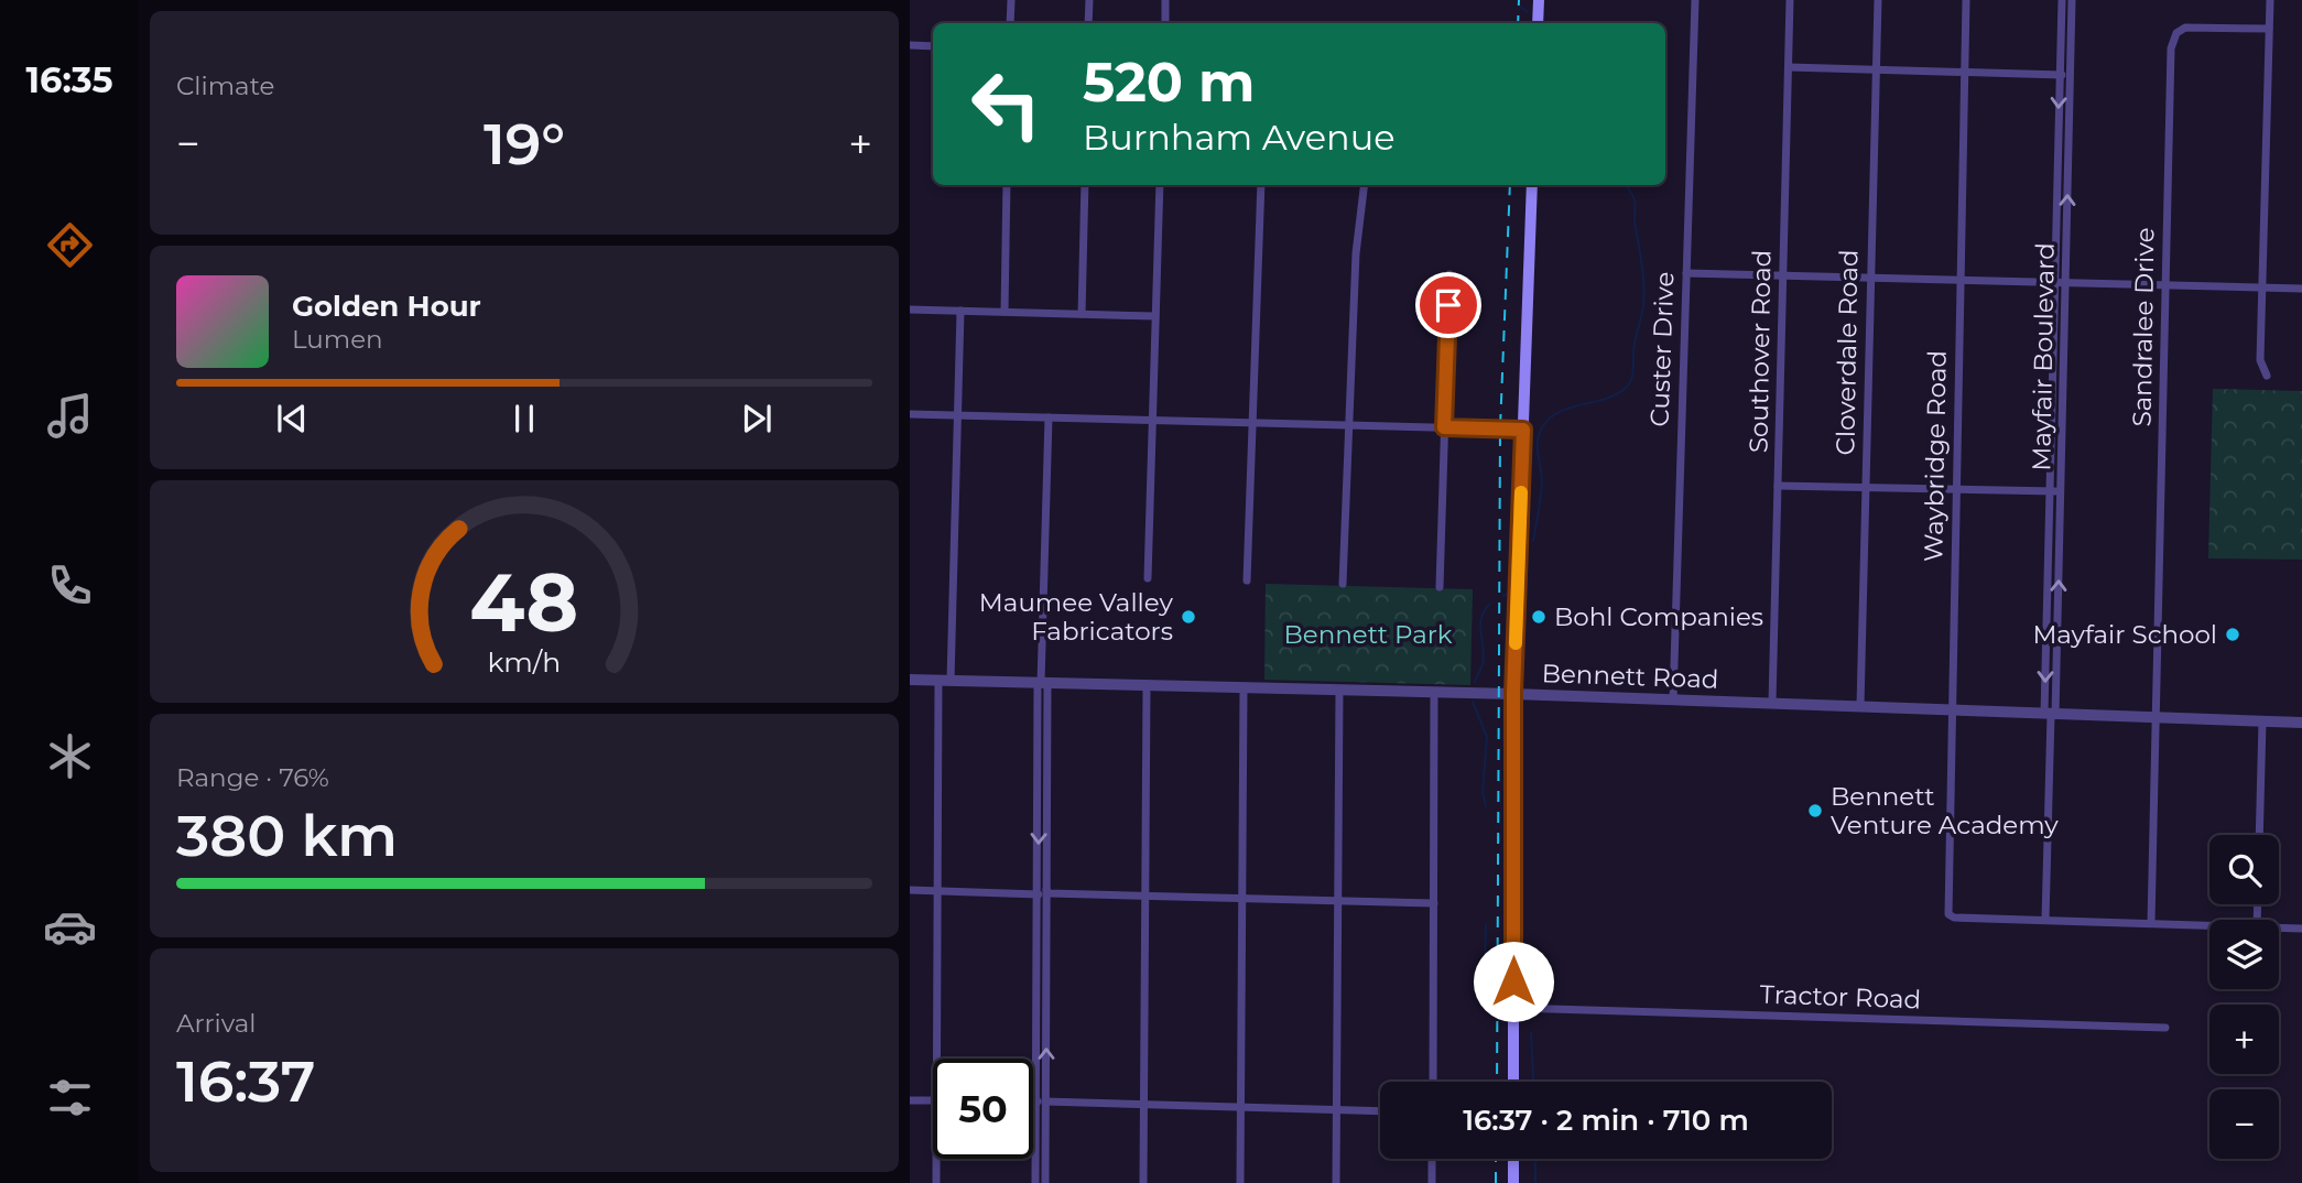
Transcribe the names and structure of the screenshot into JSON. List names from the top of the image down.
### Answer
{
  "streets": {
    "street": [
      "Sandralee Drive",
      "Custer Drive",
      "Southover Road",
      "Cloverdale Road",
      "Mayfair Boulevard",
      "Waybridge Road",
      "Bennett Road",
      "Tractor Road"
    ]
  },
  "crossings": [
    ["Sandralee Drive", "Bennett Road"],
    ["Custer Drive", "Bennett Road"],
    ["Southover Road", "Bennett Road"],
    ["Cloverdale Road", "Bennett Road"],
    ["Mayfair Boulevard", "Waybridge Road"],
    ["Mayfair Boulevard", "Bennett Road"],
    ["Waybridge Road", "Bennett Road"]
  ],
  "parks": ["Bennett Park"],
  "places": [
    "Maumee Valley Fabricators",
    "Bohl Companies",
    "Mayfair School",
    "Bennett Venture Academy"
  ],
  "page": {
    "tabs": "16:35",
    "tile": [
      "Climate",
      ["Range · 76%", "380 km"],
      ["Arrival", "16:37"]
    ],
    "turn": ["520 m", "Burnham Avenue"],
    "heat": ["−", "19°", "+"],
    "song": ["Golden Hour", "Lumen"],
    "map_buttons": ["+", "−"],
    "limit": "50",
    "trip": "16:37 · 2 min · 710 m",
    "gauge": ["48", "km/h"]
  }
}
